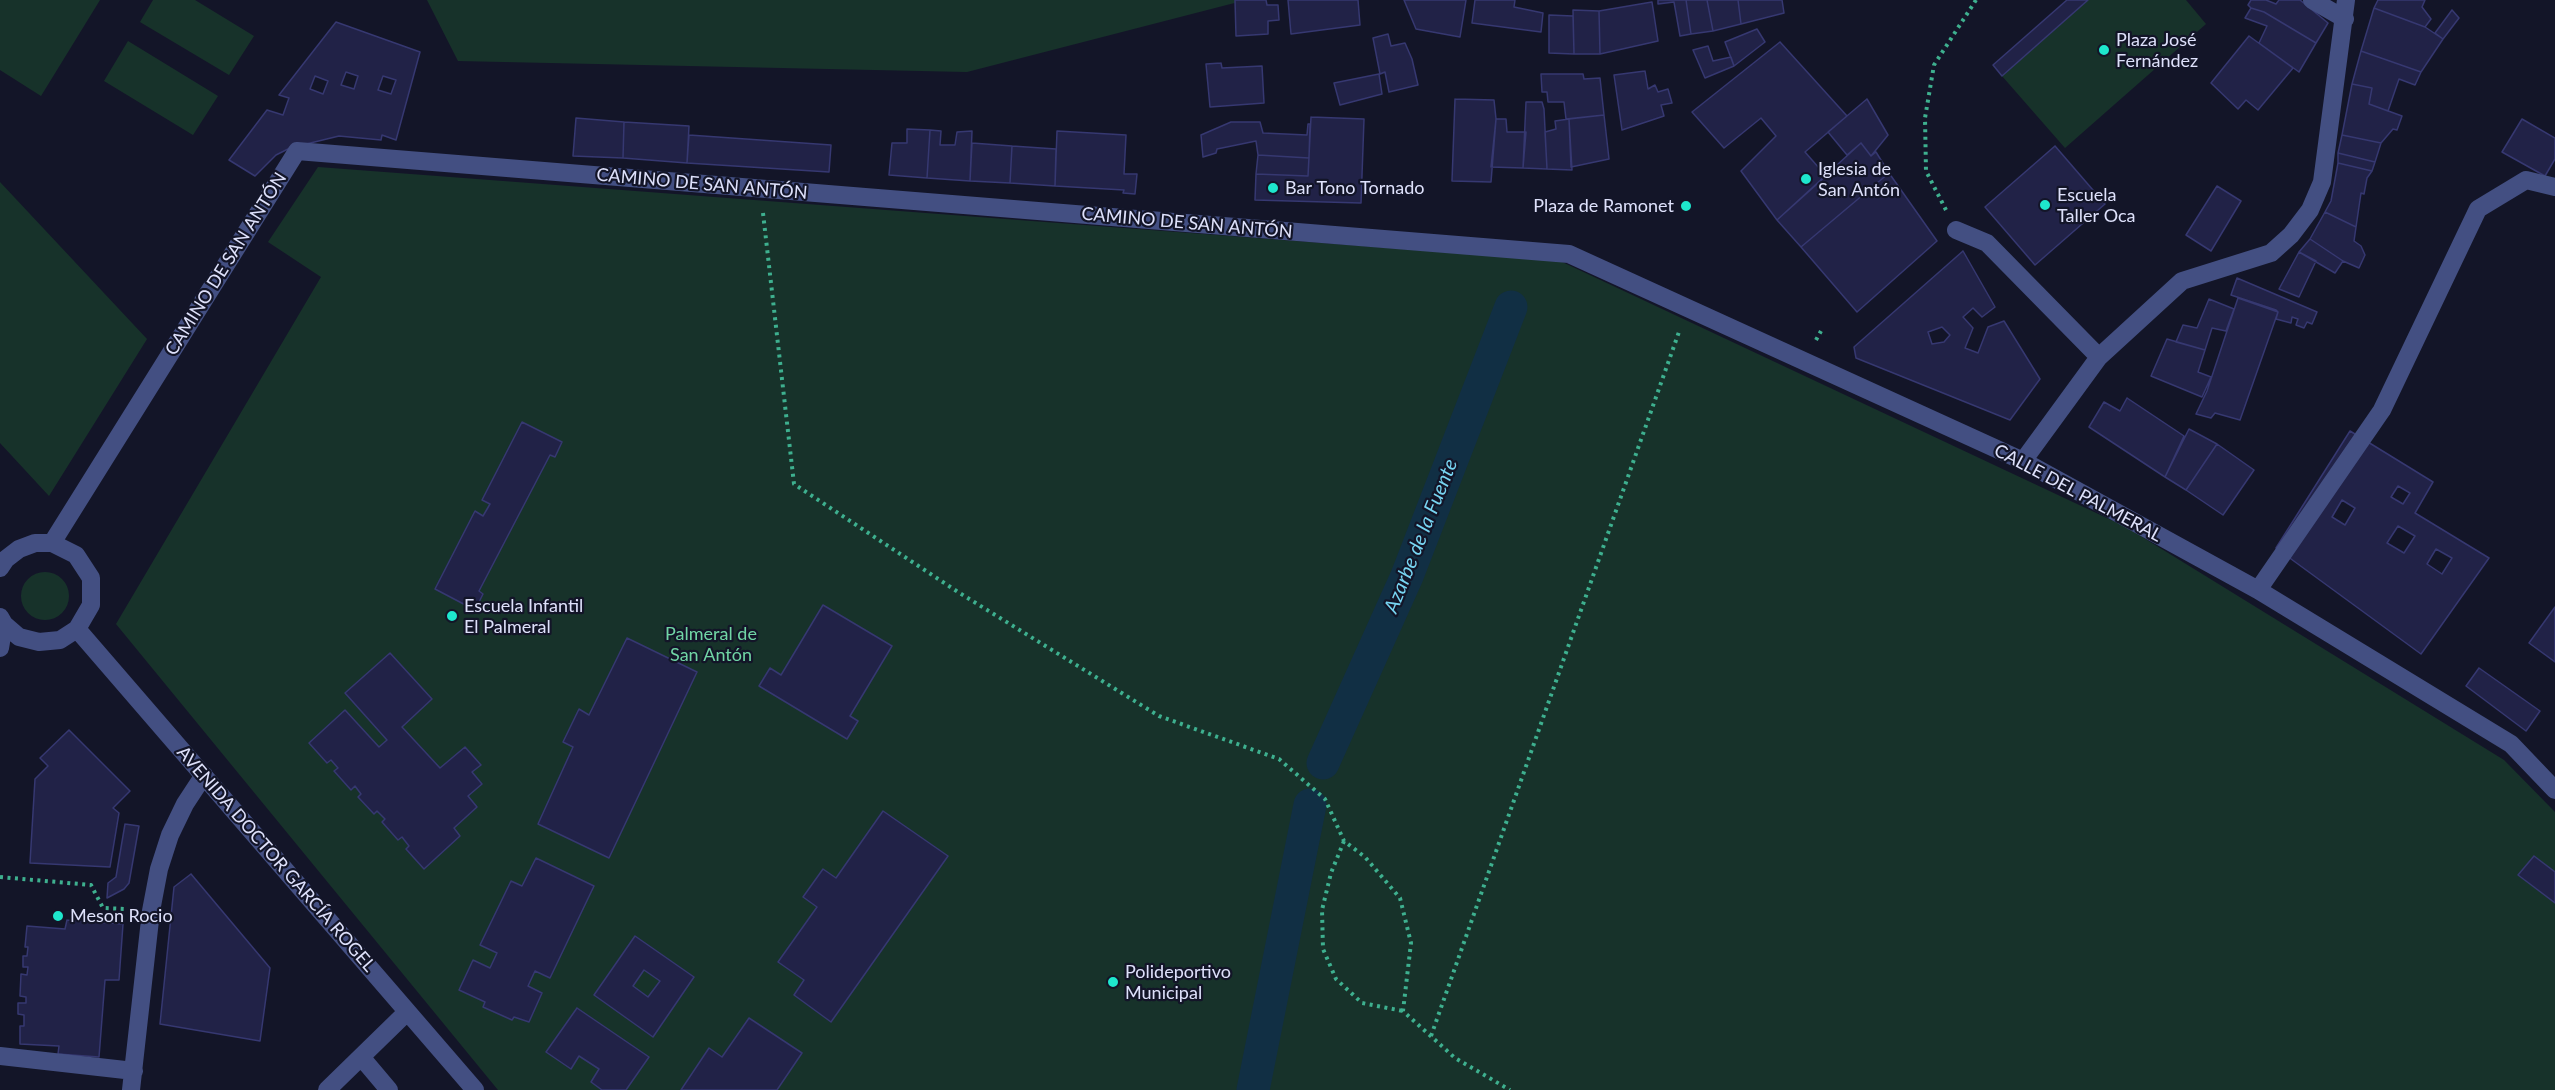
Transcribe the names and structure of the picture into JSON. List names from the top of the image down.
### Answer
{
  "streets": {
    "street": ["CAMINO DE SAN ANTÓN", "CALLE DEL PALMERAL", "AVENIDA DOCTOR GARCÍA ROGEL"]
  },
  "crossings": [
    ["CAMINO DE SAN ANTÓN", "CALLE DEL PALMERAL"]
  ],
  "water": ["Azarbe de la Fuente"],
  "parks": ["Palmeral de San Antón"],
  "places": [
    "Plaza José Fernández",
    "Iglesia de San Antón",
    "Bar Tono Tornado",
    "Escuela Taller Oca",
    "Plaza de Ramonet",
    "Escuela Infantil El Palmeral",
    "Meson Rocio",
    "Polideportivo Municipal"
  ]
}
